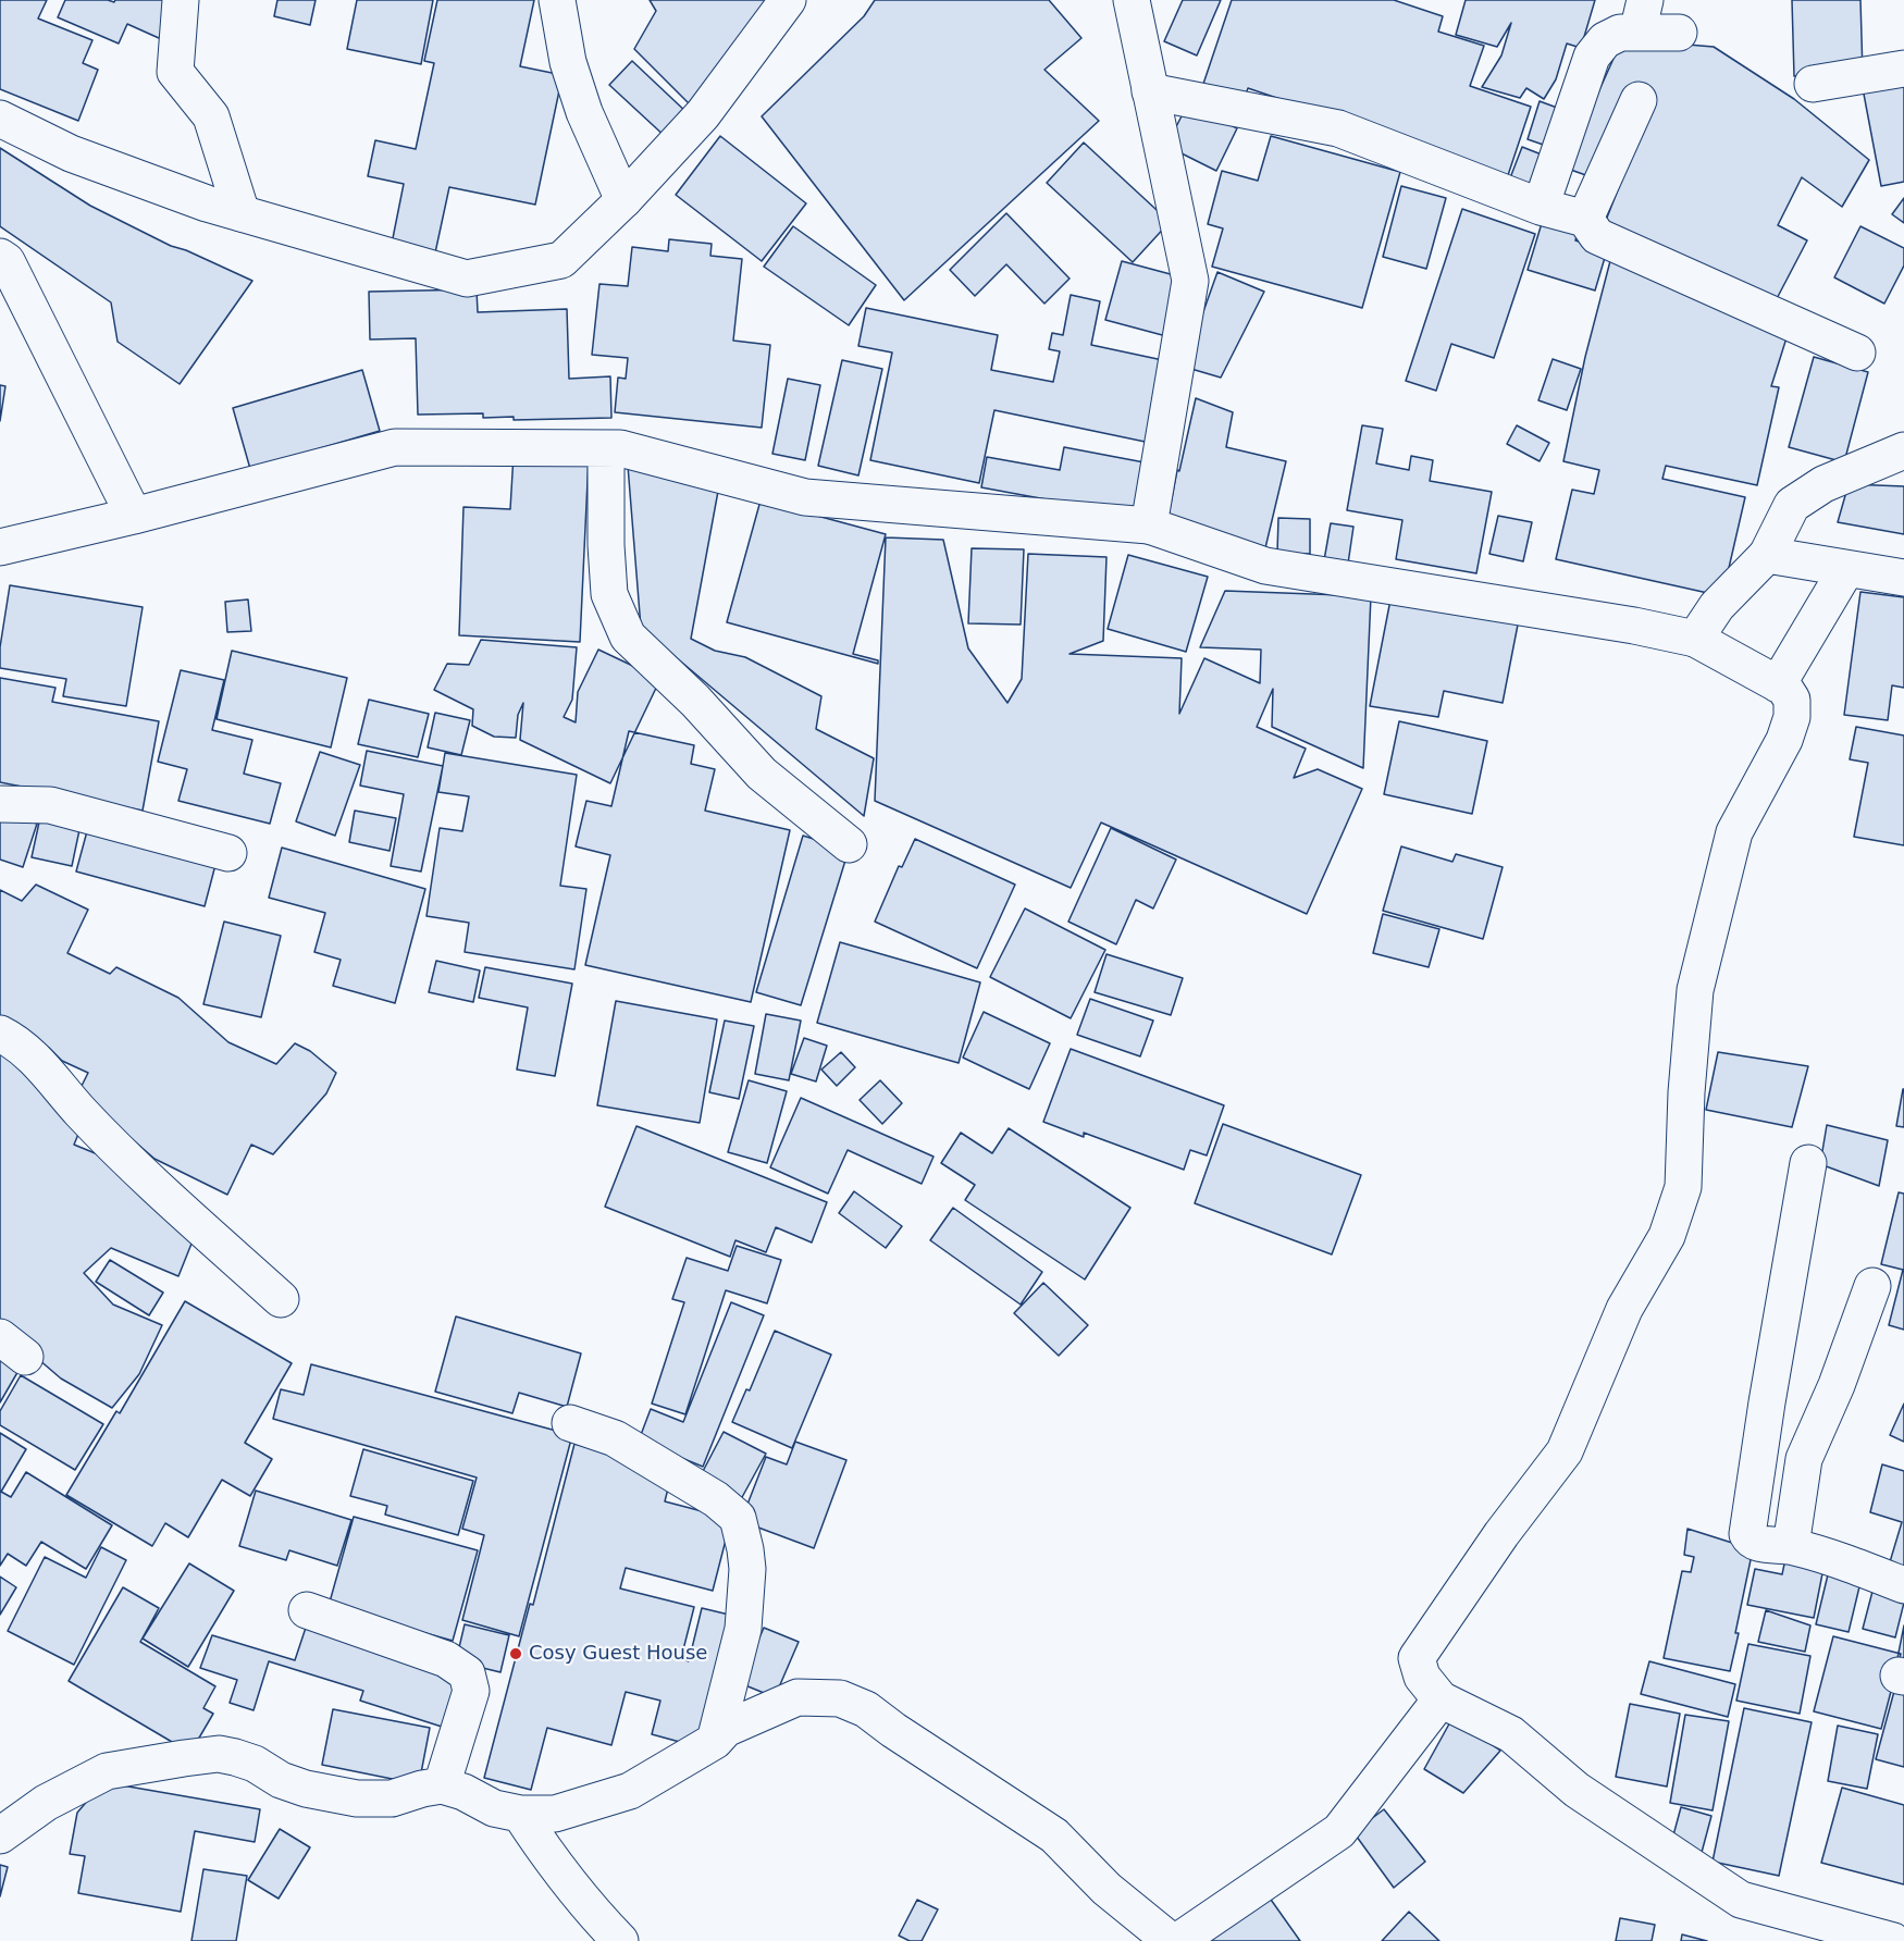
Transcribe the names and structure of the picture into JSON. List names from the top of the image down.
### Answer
{
  "places": ["Cosy Guest House"]
}
